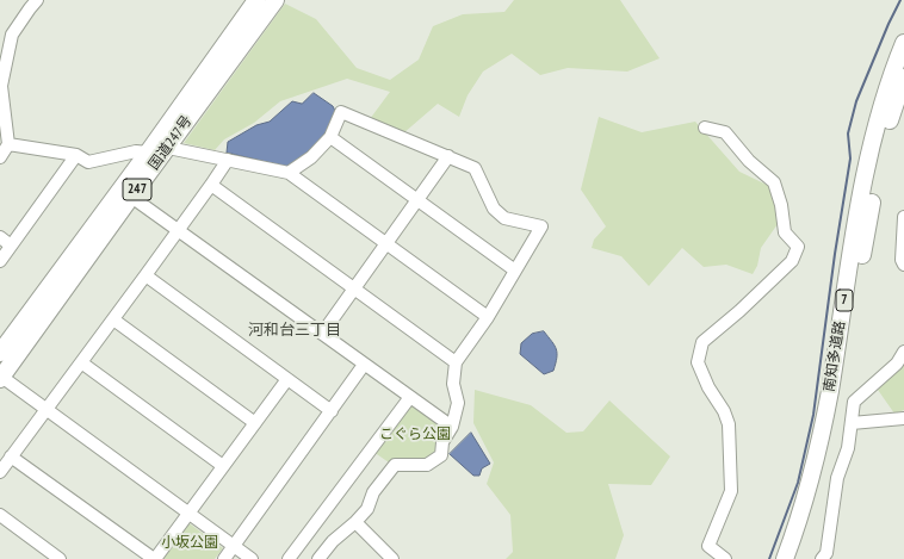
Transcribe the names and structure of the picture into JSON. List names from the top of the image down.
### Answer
{
  "streets": {
    "highway": [
      "国道247号",
      "247",
      "7",
      "南知多道路"
    ]
  },
  "districts": ["河和台三丁目"],
  "parks": ["こぐら公園", "小坂公園"]
}
